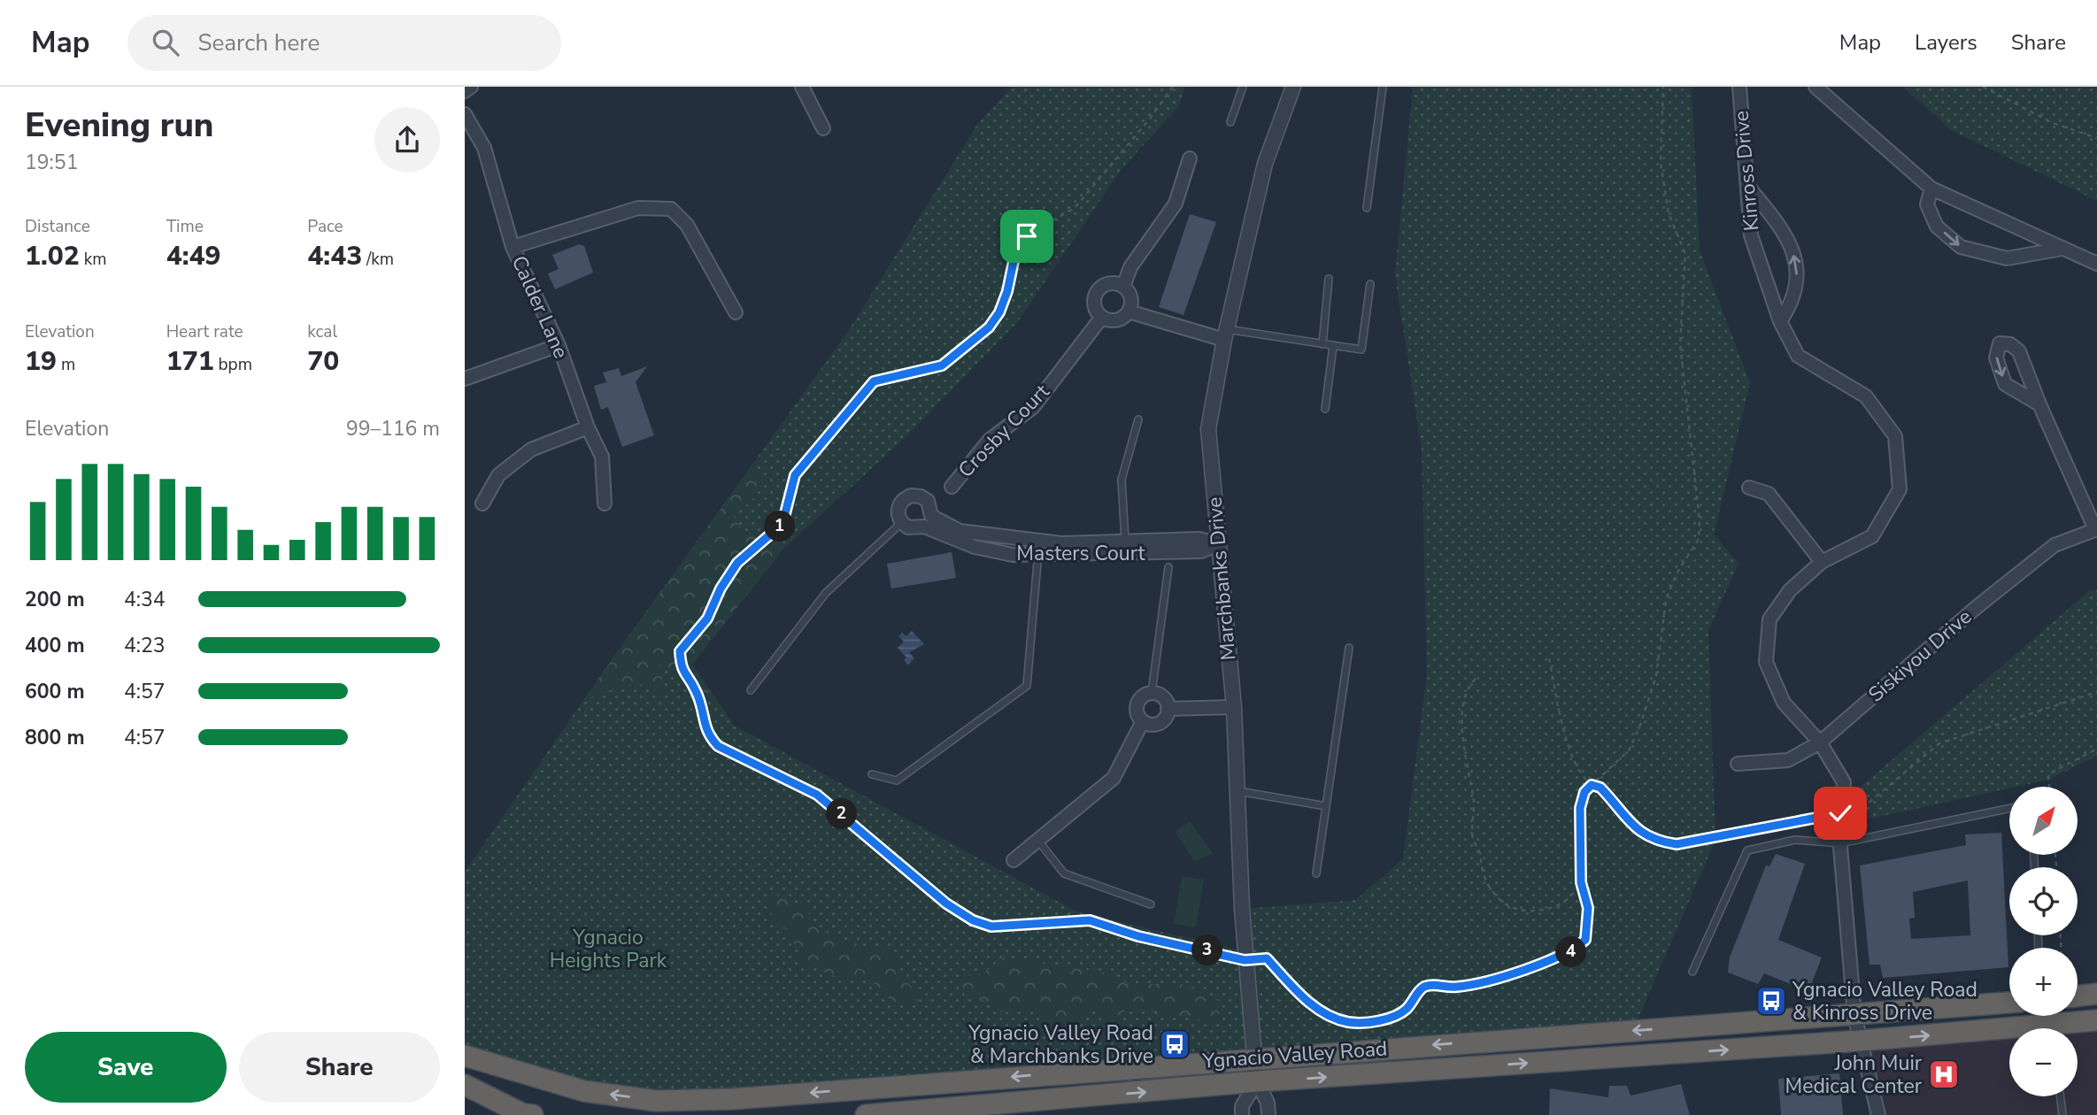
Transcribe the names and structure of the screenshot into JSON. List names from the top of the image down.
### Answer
{
  "streets": {
    "highway": ["Ygnacio Valley Road"],
    "street": [
      "Kinross Drive",
      "Calder Lane",
      "Crosby Court",
      "Masters Court",
      "Marchbanks Drive",
      "Siskiyou Drive"
    ]
  },
  "crossings": [
    ["Kinross Drive", "Siskiyou Drive"],
    ["Kinross Drive", "Ygnacio Valley Road"],
    ["Masters Court", "Marchbanks Drive"],
    ["Marchbanks Drive", "Ygnacio Valley Road"]
  ],
  "parks": ["Ygnacio Heights Park"],
  "places": {
    "bus stop": ["Ygnacio Valley Road & Kinross Drive", "Ygnacio Valley Road & Marchbanks Drive"],
    "hospital": ["John Muir Medical Center"]
  },
  "north": "top right",
  "page": {
    "header": "Map",
    "search": "Search here",
    "nav": ["Map", "Layers", "Share"],
    "heading": ["Evening run", "19:51"],
    "stats": [
      ["Distance", "1.02 km"],
      ["Time", "4:49"],
      ["Pace", "4:43 /km"],
      ["Elevation", "19 m"],
      ["Heart rate", "171 bpm"],
      ["kcal", "70"]
    ],
    "chart": ["Elevation", "99–116 m"],
    "pins": [
      "1",
      "2",
      "3",
      "4"
    ],
    "list": [
      {
        "name": "200 m",
        "note": "4:34"
      },
      {
        "name": "400 m",
        "note": "4:23"
      },
      {
        "name": "600 m",
        "note": "4:57"
      },
      {
        "name": "800 m",
        "note": "4:57"
      }
    ],
    "map_buttons": ["+", "−"],
    "buttons": ["Save", "Share"]
  }
}
